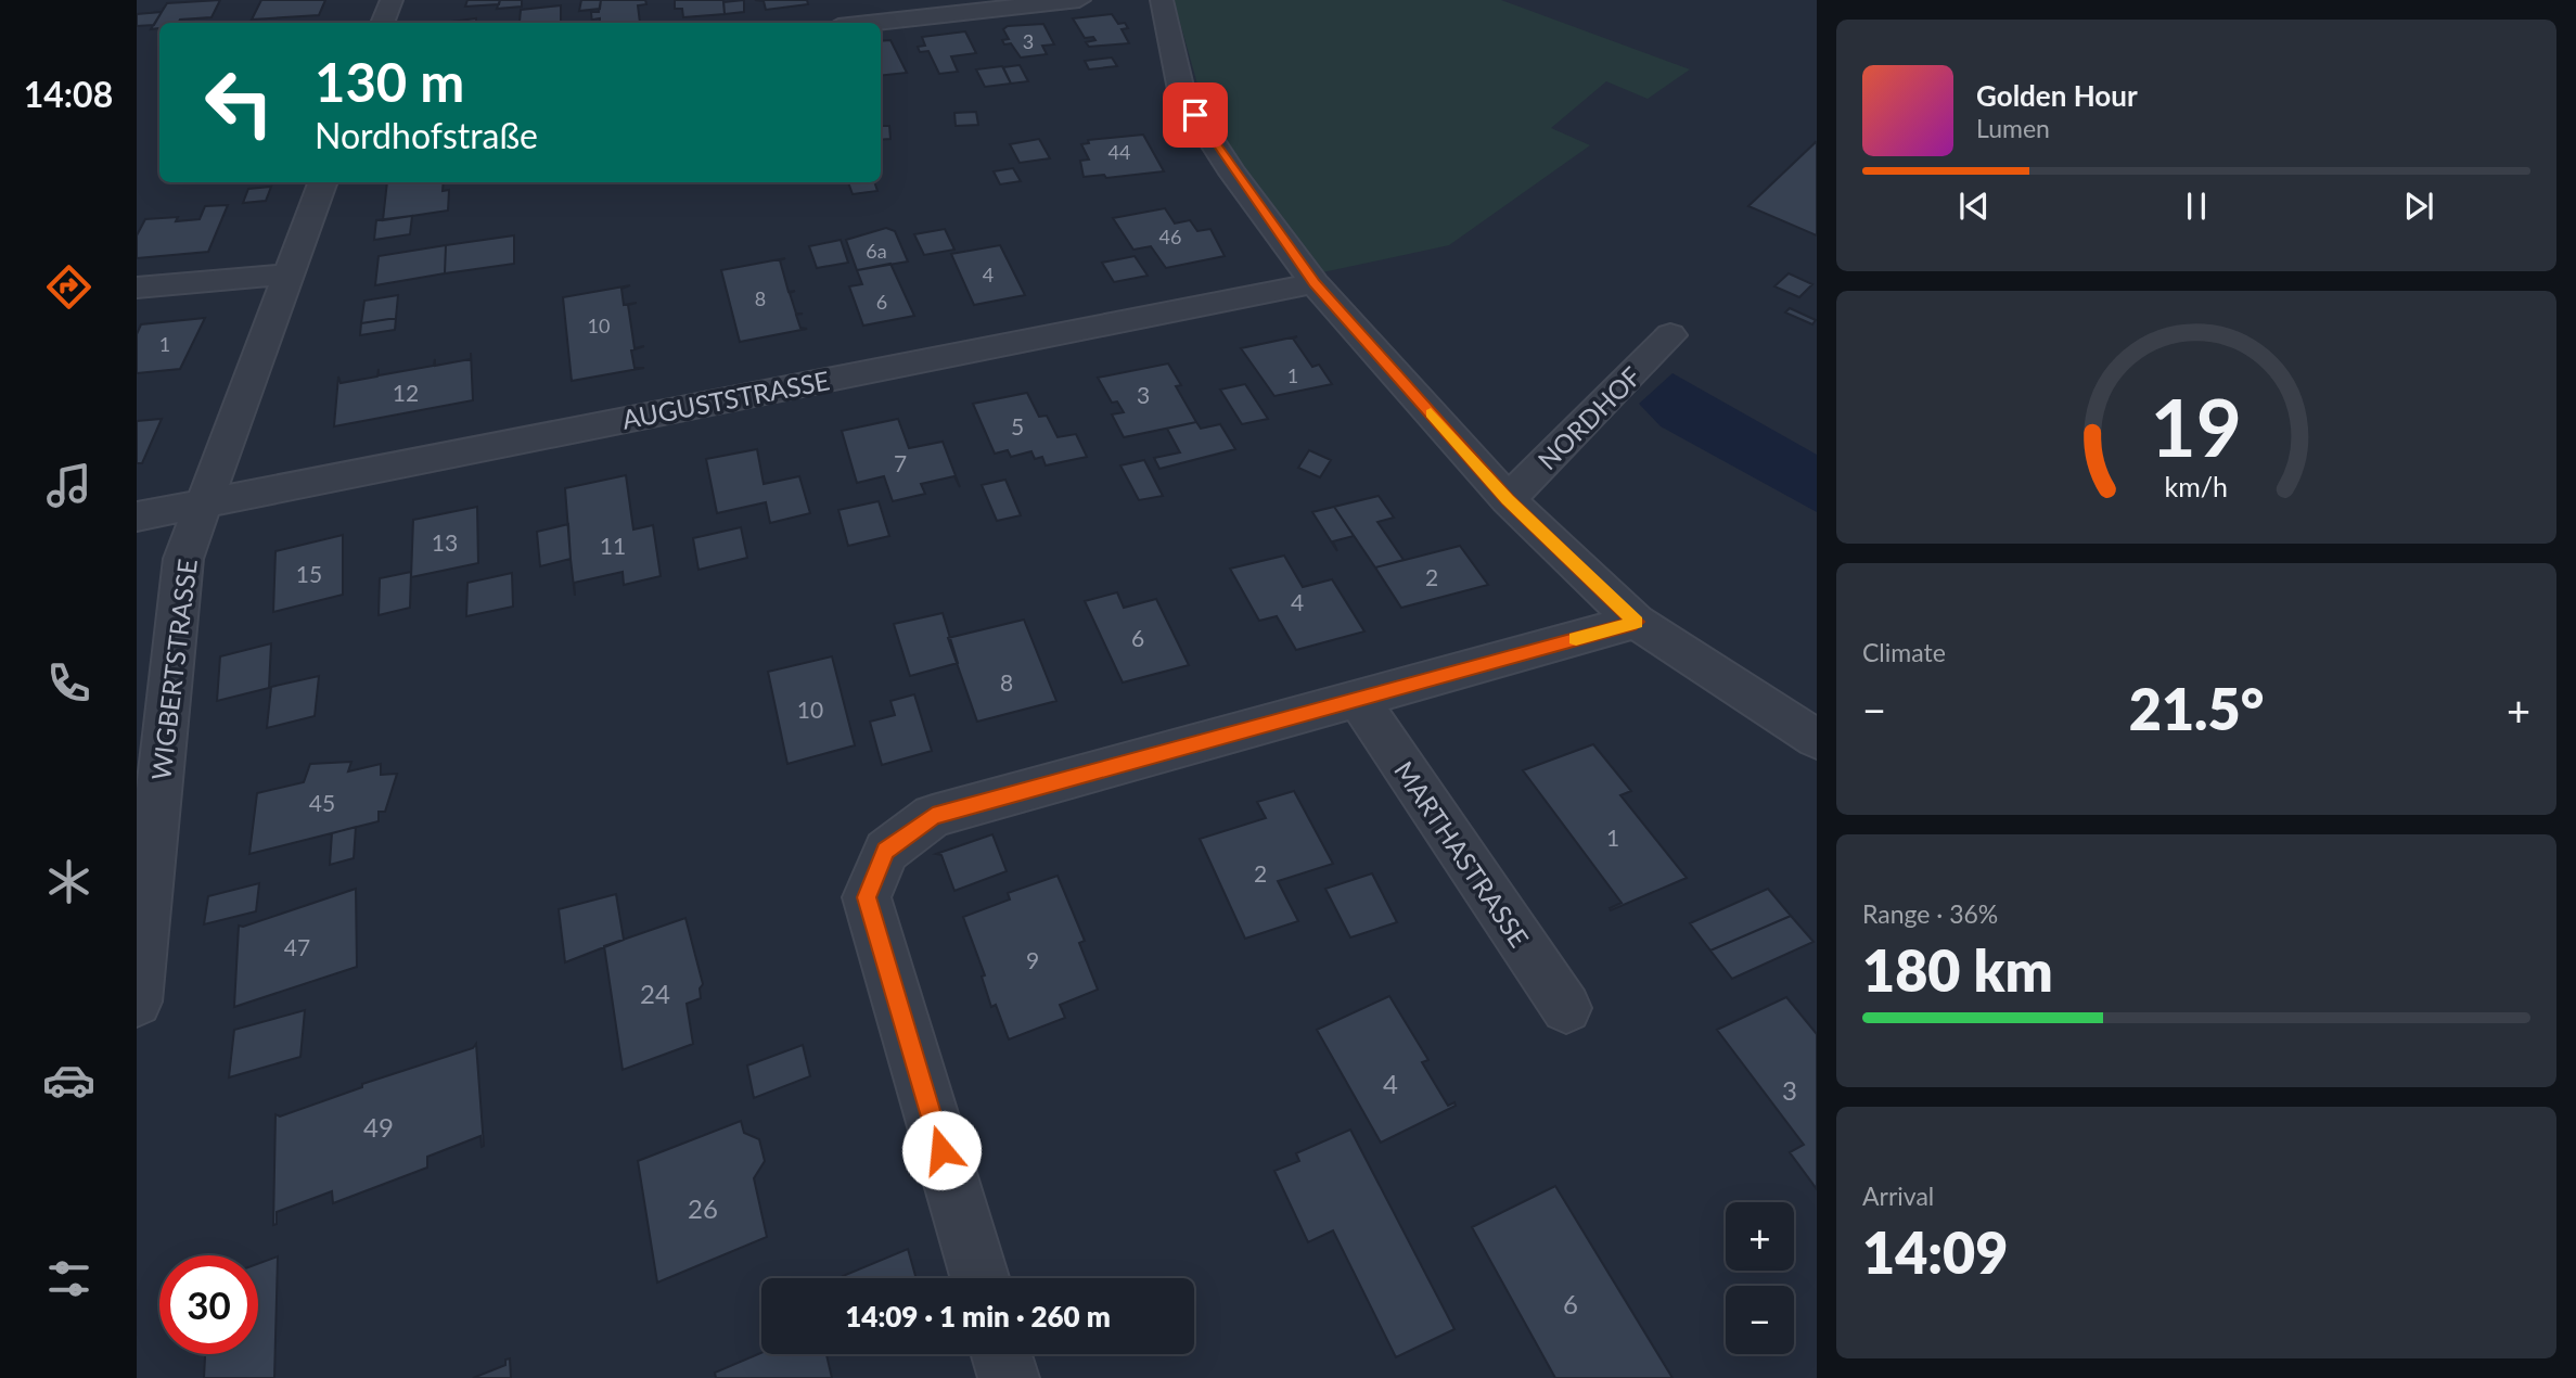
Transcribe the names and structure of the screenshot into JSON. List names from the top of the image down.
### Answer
{
  "streets": {
    "street": [
      "AUGUSTSTRASSE",
      "NORDHOF",
      "WIGBERTSTRASSE",
      "MARTHASTRASSE"
    ]
  },
  "crossings": [
    ["AUGUSTSTRASSE", "WIGBERTSTRASSE"]
  ],
  "house_numbers": [
    "3",
    "44",
    "46",
    "6a",
    "4",
    "8",
    "6",
    "10",
    "1",
    "1",
    "12",
    "3",
    "5",
    "7",
    "13",
    "11",
    "15",
    "2",
    "4",
    "6",
    "8",
    "10",
    "45",
    "1",
    "2",
    "47",
    "9",
    "24",
    "4",
    "3",
    "49",
    "26",
    "6"
  ],
  "page": {
    "tabs": "14:08",
    "turn": ["130 m", "Nordhofstraße"],
    "song": ["Golden Hour", "Lumen"],
    "tile": [
      "Climate",
      ["Range · 36%", "180 km"],
      ["Arrival", "14:09"]
    ],
    "heat": ["−", "21.5°", "+"],
    "map_buttons": ["+", "−"],
    "limit": "30",
    "trip": "14:09 · 1 min · 260 m",
    "gauge": ["19", "km/h"]
  }
}
